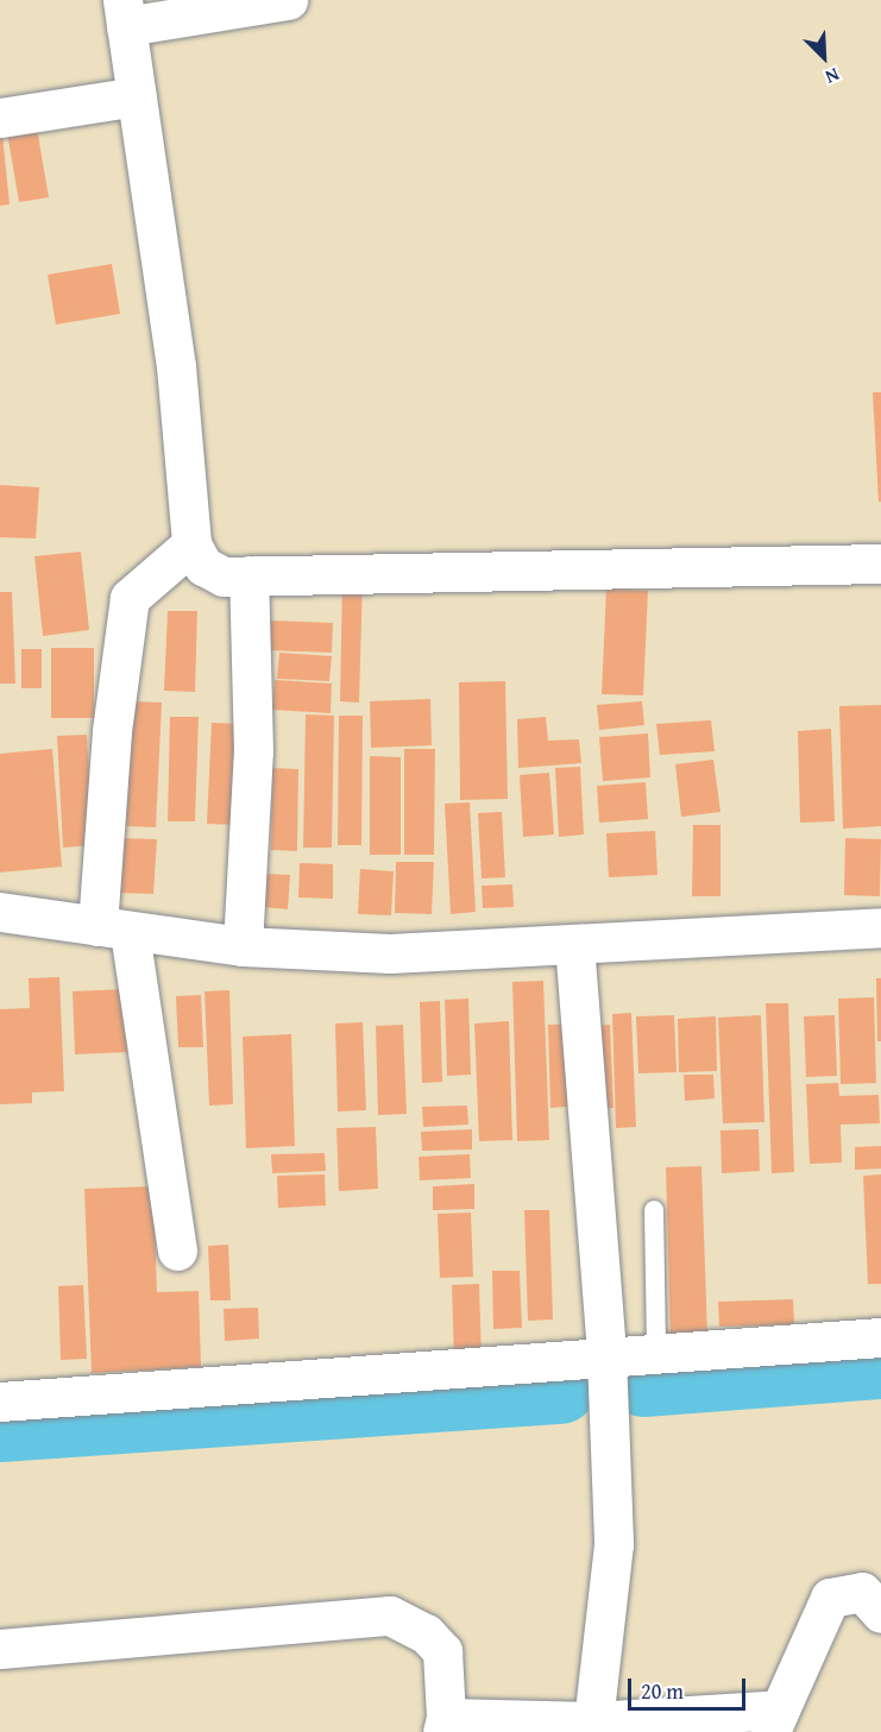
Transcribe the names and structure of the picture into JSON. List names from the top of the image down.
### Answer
{
  "scale_bar": "20 m",
  "north": "bottom right"
}
